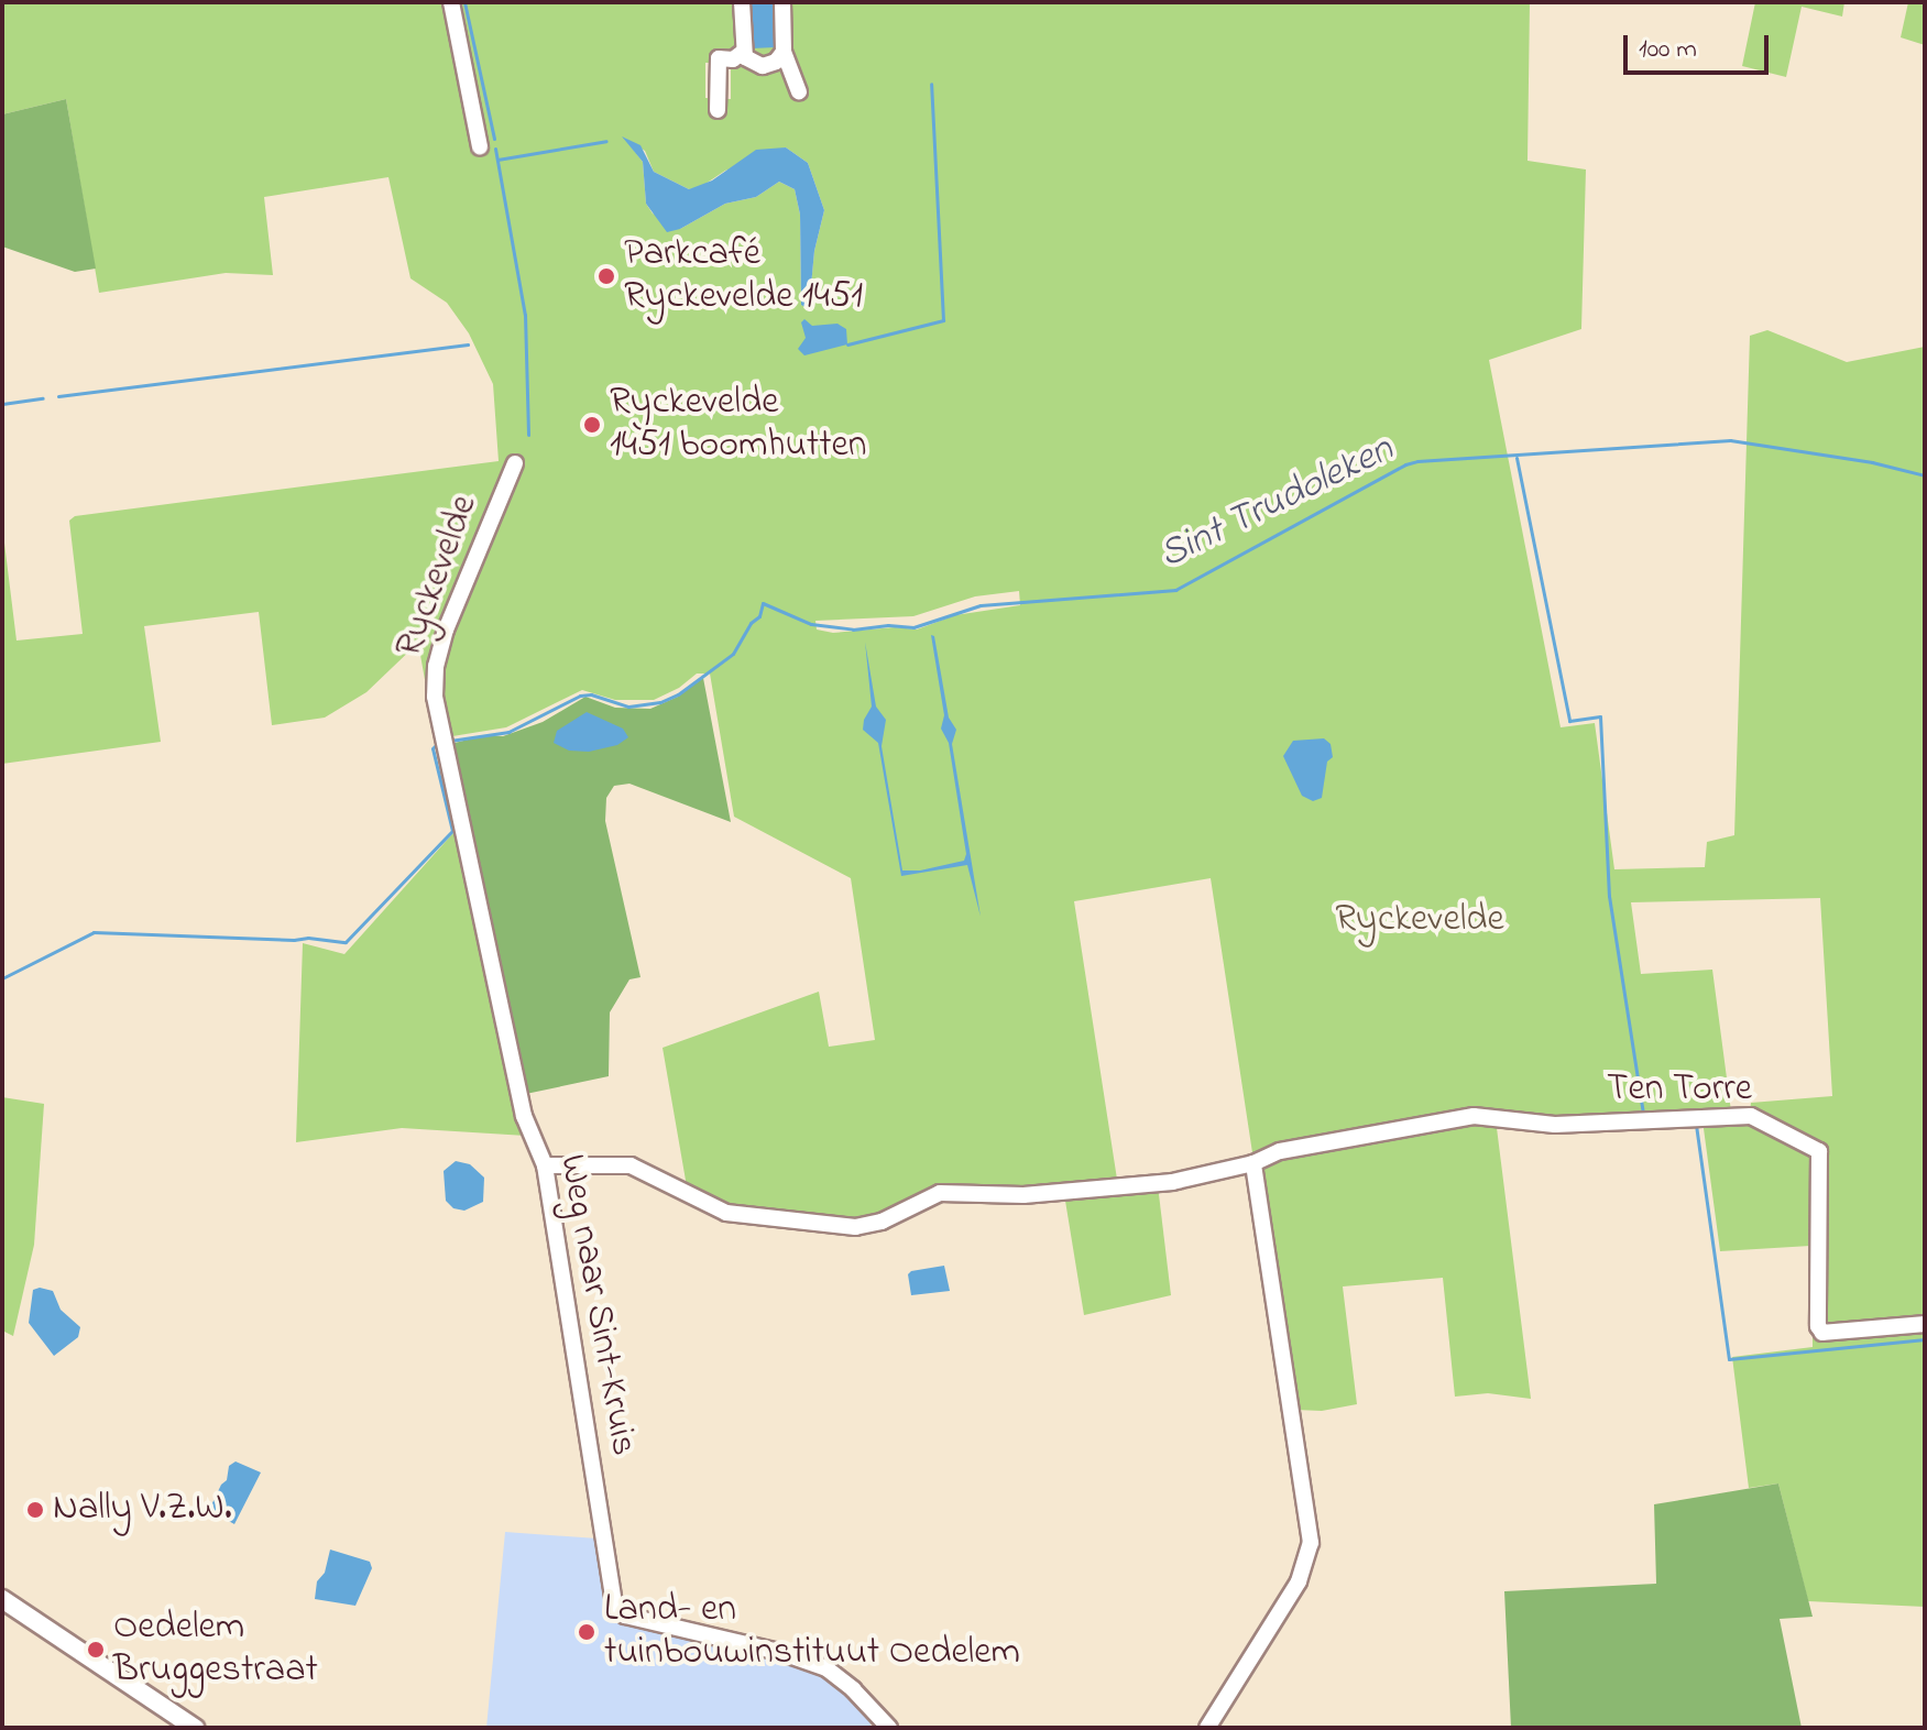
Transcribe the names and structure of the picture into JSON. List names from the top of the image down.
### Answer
{
  "streets": {
    "street": ["Ryckevelde", "Ten Torre", "Weg naar Sint-Kruis"]
  },
  "crossings": [
    ["Ryckevelde", "Weg naar Sint-Kruis"],
    ["Ten Torre", "Weg naar Sint-Kruis"]
  ],
  "water": ["Sint Trudoleken"],
  "parks": ["Ryckevelde"],
  "places": [
    "Parkcafé Ryckevelde 1451",
    "Ryckevelde 1451 boomhutten",
    "Nally V.Z.W.",
    "Land- en tuinbouwinstituut Oedelem",
    "Oedelem Bruggestraat"
  ],
  "scale_bar": "100 m"
}
